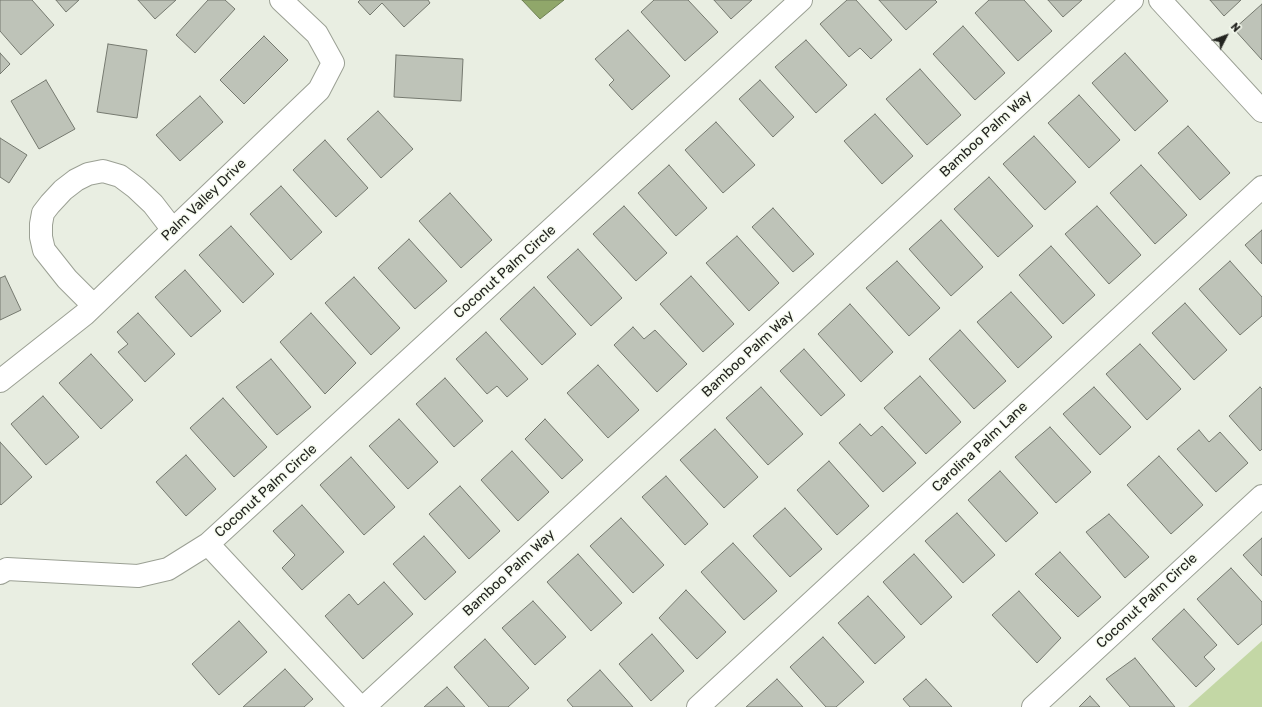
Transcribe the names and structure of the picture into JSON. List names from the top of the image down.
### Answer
{
  "streets": {
    "street": [
      "Bamboo Palm Way",
      "Palm Valley Drive",
      "Coconut Palm Circle",
      "Carolina Palm Lane"
    ]
  },
  "north": "top right"
}
